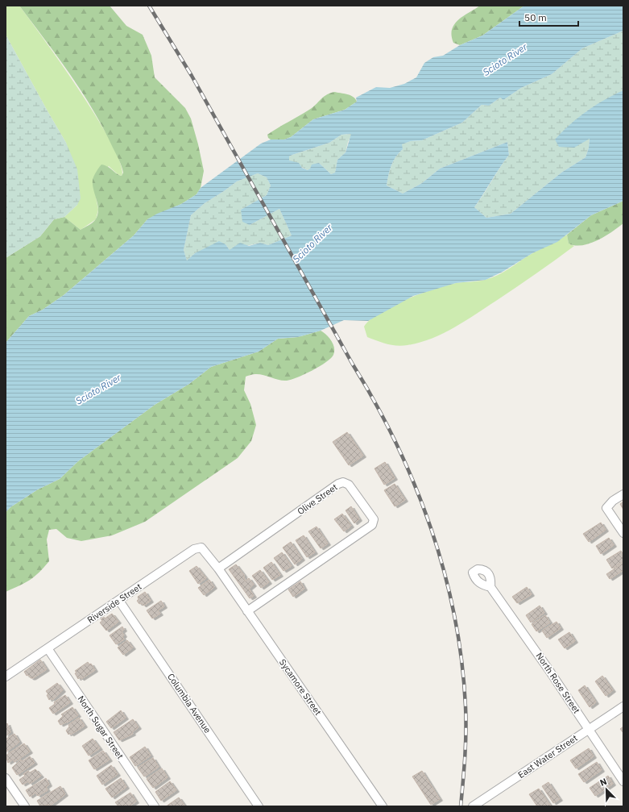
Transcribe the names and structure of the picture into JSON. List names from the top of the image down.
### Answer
{
  "streets": {
    "street": [
      "Olive Street",
      "Riverside Street",
      "North Rose Street",
      "Sycamore Street",
      "Columbia Avenue",
      "North Sugar Street",
      "East Water Street"
    ]
  },
  "crossings": [
    ["Olive Street", "Riverside Street"],
    ["Olive Street", "Sycamore Street"],
    ["Riverside Street", "Sycamore Street"],
    ["Riverside Street", "Columbia Avenue"],
    ["Riverside Street", "North Sugar Street"],
    ["North Rose Street", "East Water Street"]
  ],
  "water": ["Scioto River"],
  "scale_bar": "50 m",
  "north": "top left"
}
